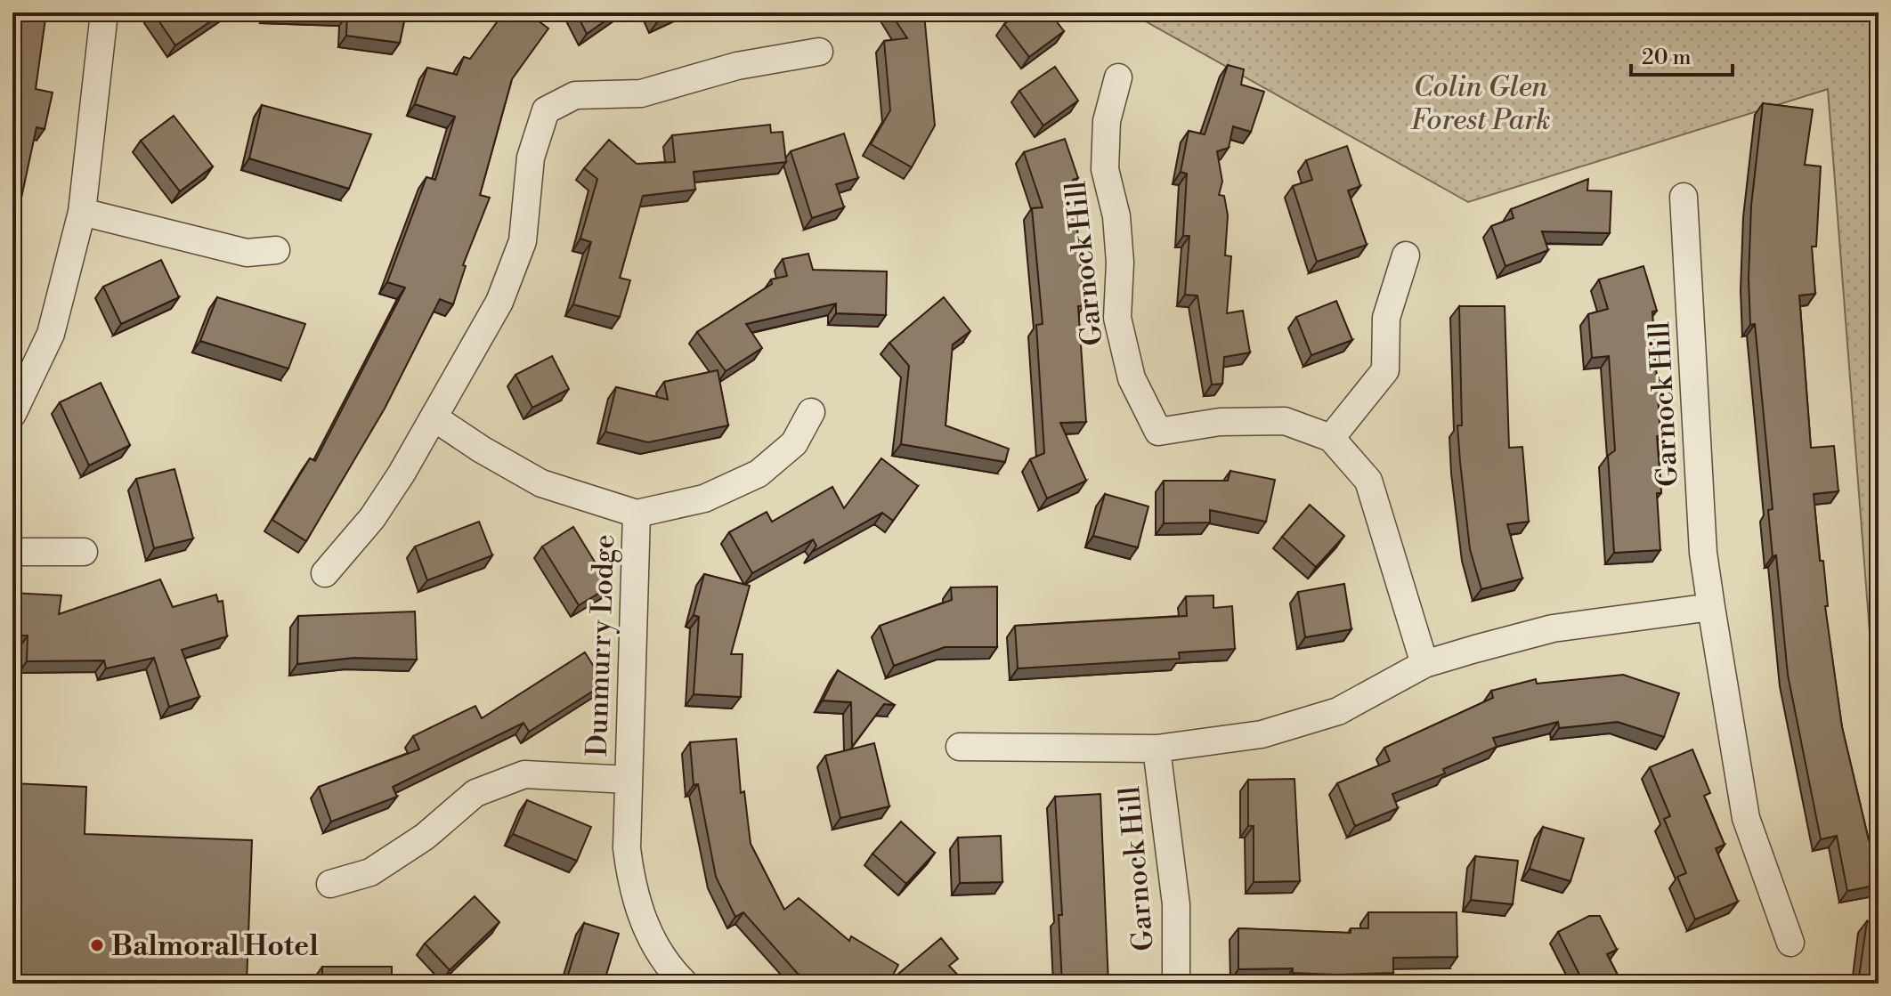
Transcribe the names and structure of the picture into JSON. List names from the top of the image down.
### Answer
{
  "streets": {
    "street": ["Garnock Hill", "Dunmurry Lodge"]
  },
  "parks": ["Colin Glen Forest Park"],
  "places": ["Balmoral Hotel"],
  "scale_bar": "20 m"
}
